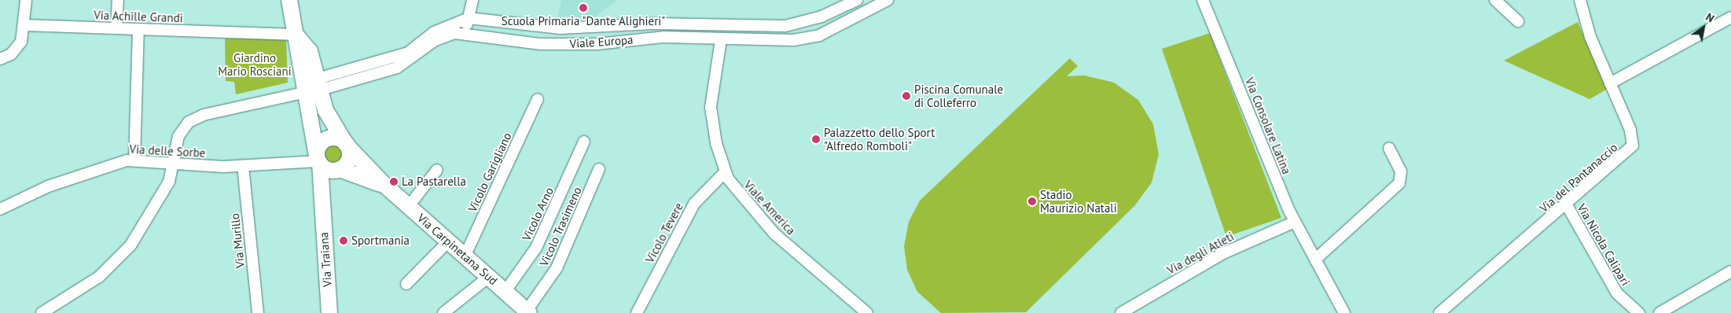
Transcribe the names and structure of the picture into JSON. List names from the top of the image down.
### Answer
{
  "streets": {
    "main road": ["Via Carpinetana Sud", "Via Traiana"],
    "street": [
      "Via Achille Grandi",
      "Viale Europa",
      "Via Consolare Latina",
      "Via delle Sorbe",
      "Vicolo Garigliano",
      "Via del Pantanaccio",
      "Viale America",
      "Vicolo Arno",
      "Vicolo Trasimeno",
      "Vicolo Tevere",
      "Via Murillo",
      "Via Nicola Calipari",
      "Via degli Atleti"
    ]
  },
  "crossings": [
    ["Viale Europa", "Viale America"],
    ["Viale Europa", "Via Carpinetana Sud"],
    ["Viale Europa", "Via Traiana"],
    ["Via Consolare Latina", "Via degli Atleti"],
    ["Via delle Sorbe", "Via Murillo"],
    ["Via delle Sorbe", "Via Carpinetana Sud"],
    ["Via delle Sorbe", "Via Traiana"],
    ["Vicolo Garigliano", "Via Carpinetana Sud"],
    ["Via del Pantanaccio", "Via Nicola Calipari"],
    ["Viale America", "Vicolo Tevere"],
    ["Vicolo Arno", "Via Carpinetana Sud"],
    ["Vicolo Trasimeno", "Via Carpinetana Sud"],
    ["Via Carpinetana Sud", "Via Traiana"]
  ],
  "parks": ["Giardino Mario Rosciani"],
  "places": [
    "Scuola Primaria \"Dante Alighieri\"",
    "Piscina Comunale di Colleferro",
    "Palazzetto dello Sport \"Alfredo Romboli\"",
    "La Pastarella",
    "Stadio Maurizio Natali",
    "Sportmania"
  ],
  "north": "top right"
}
